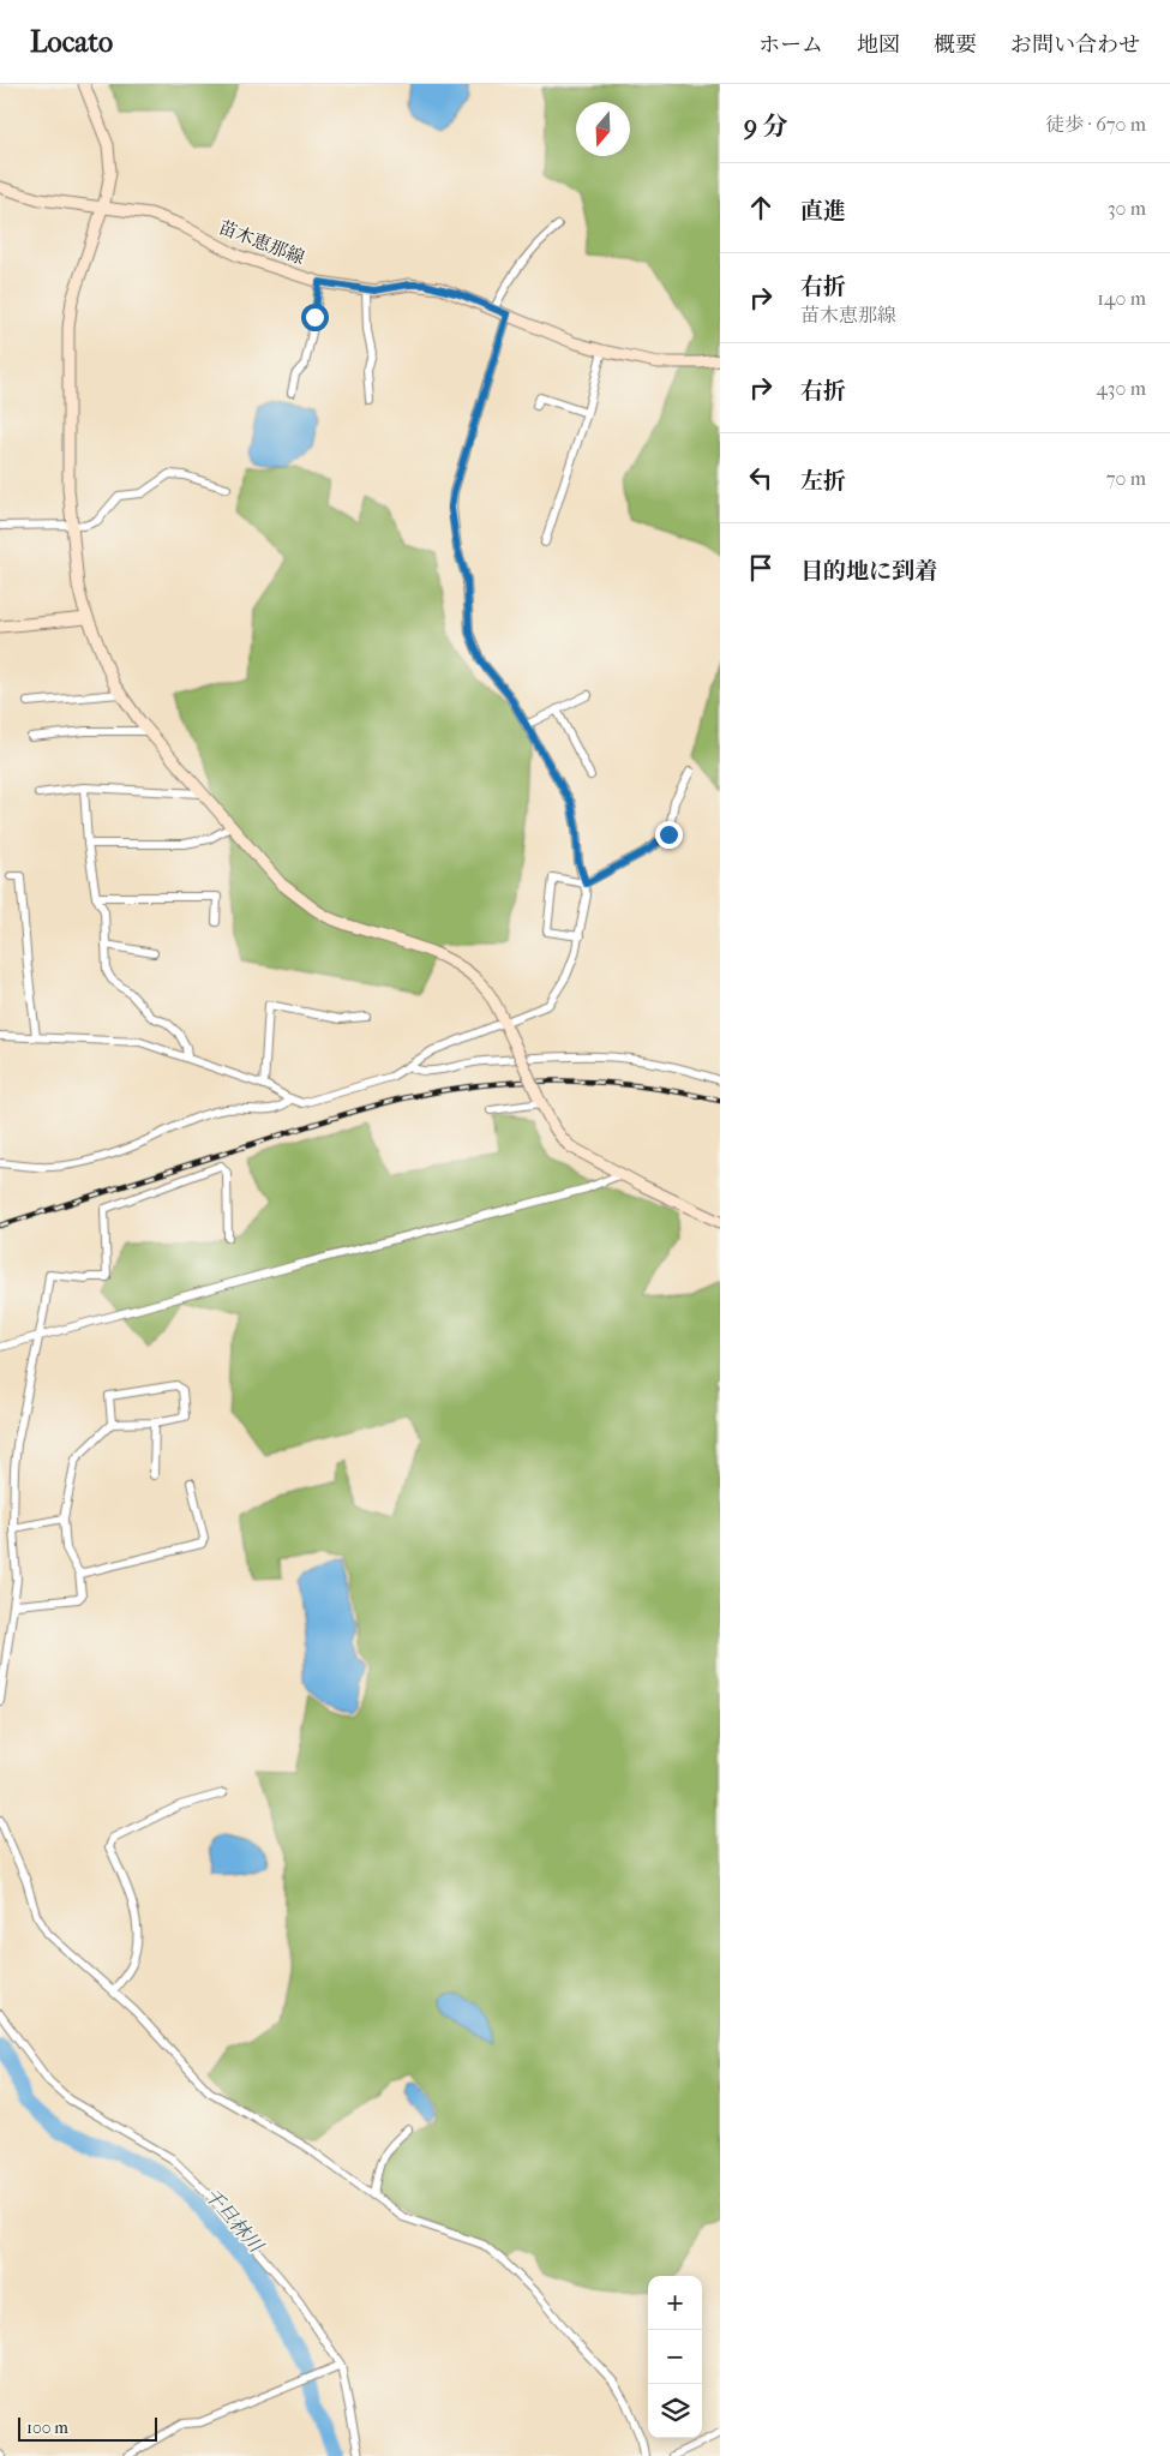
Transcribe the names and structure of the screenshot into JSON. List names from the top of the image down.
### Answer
{
  "streets": {
    "street": ["苗木恵那線"]
  },
  "water": ["千旦林川"],
  "scale_bar": "100 m",
  "north": "bottom",
  "page": {
    "header": "Locato",
    "nav": [
      "ホーム",
      "地図",
      "概要",
      "お問い合わせ"
    ],
    "heading": ["9 分", "徒歩 · 670 m"],
    "list": [
      ["直進", "30 m"],
      ["右折", "苗木恵那線", "140 m"],
      ["右折", "430 m"],
      ["左折", "70 m"],
      "目的地に到着"
    ],
    "map_buttons": ["+", "−"],
    "scale": "100 m"
  }
}
